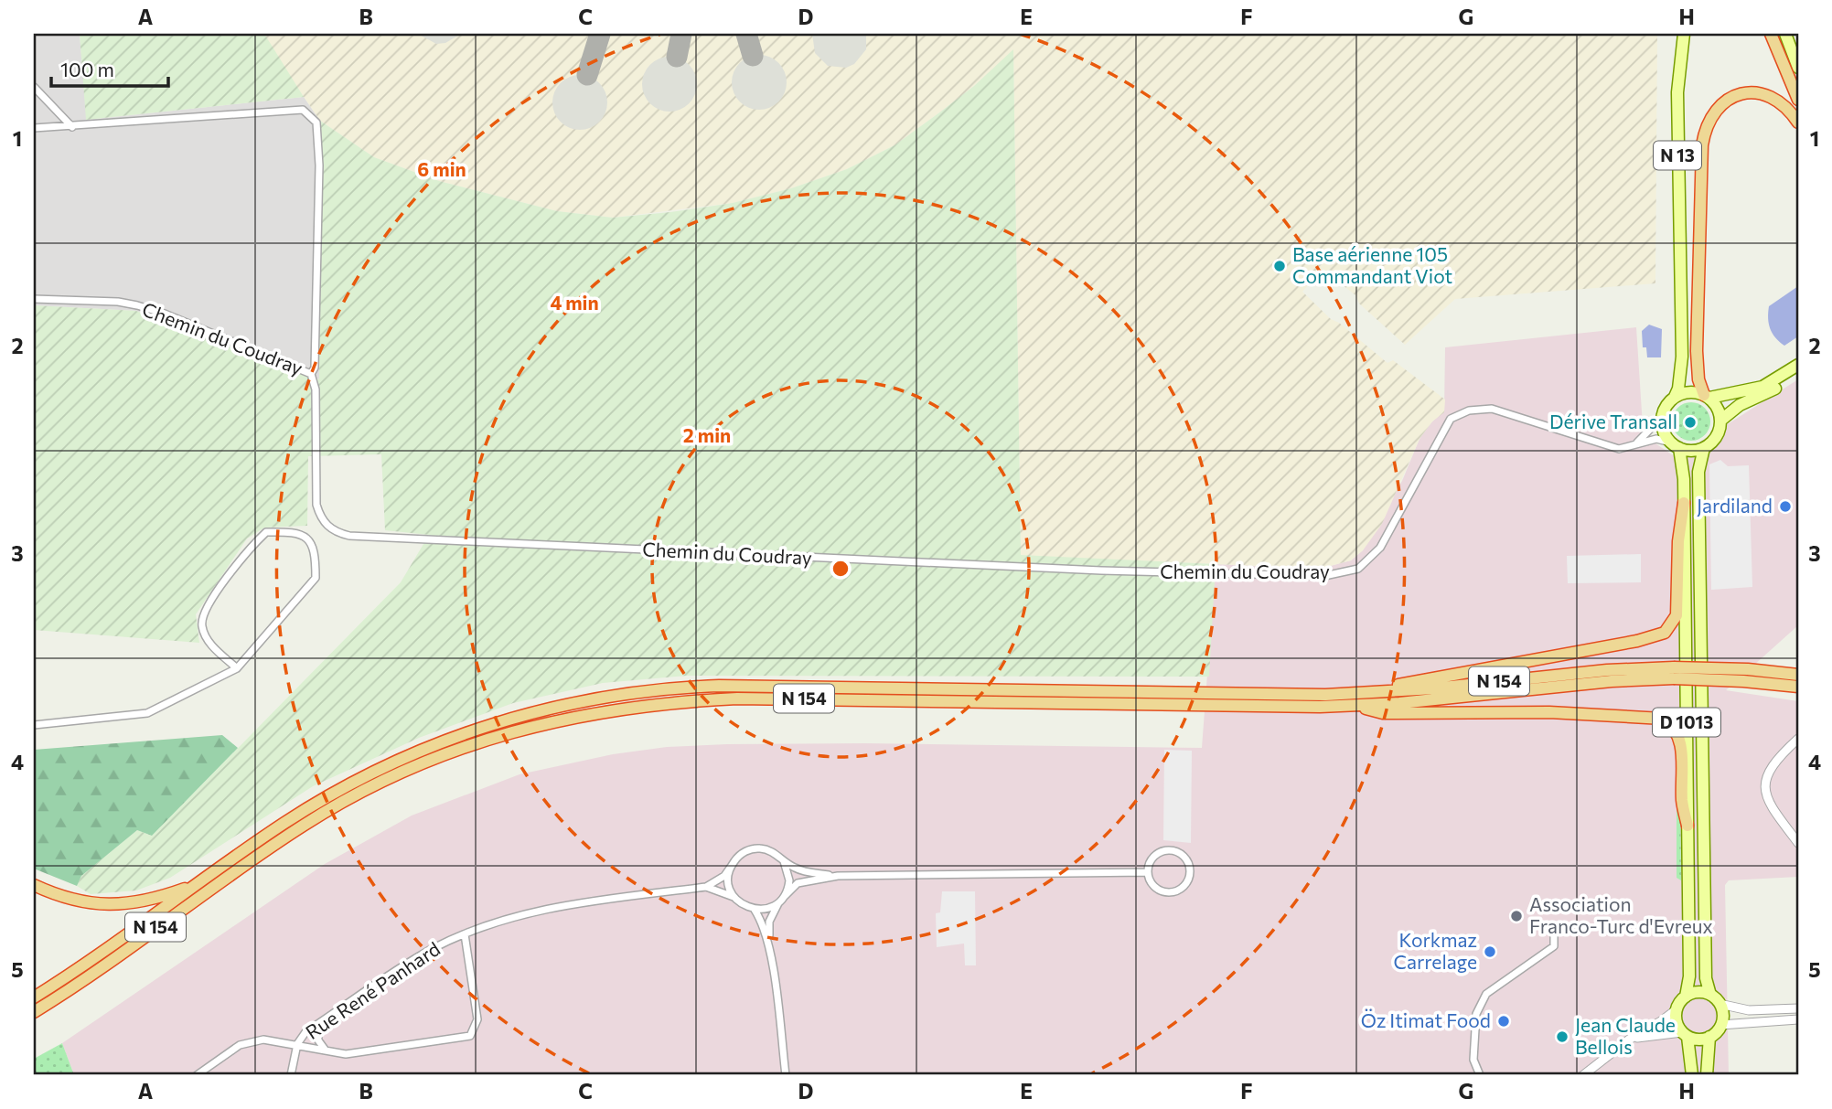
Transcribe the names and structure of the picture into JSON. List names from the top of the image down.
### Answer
{
  "streets": {
    "highway": ["N 154"],
    "main road": ["N 13", "D 1013"],
    "street": ["Chemin du Coudray", "Rue René Panhard"]
  },
  "crossings": [
    ["N 13", "Chemin du Coudray"],
    ["N 13", "D 1013"],
    ["Chemin du Coudray", "D 1013"]
  ],
  "places": [
    "Base aérienne 105 Commandant Viot",
    "Dérive Transall",
    "Jardiland",
    "Association Franco-Turc d'Evreux",
    "Korkmaz Carrelage",
    "Öz Itimat Food",
    "Jean Claude Bellois"
  ],
  "scale_bar": "100 m",
  "grid": {
    "columns": [
      "A",
      "B",
      "C",
      "D",
      "E",
      "F",
      "G",
      "H"
    ],
    "rows": [
      "1",
      "2",
      "3",
      "4",
      "5"
    ]
  },
  "rings": ["6 min", "4 min", "2 min"]
}
